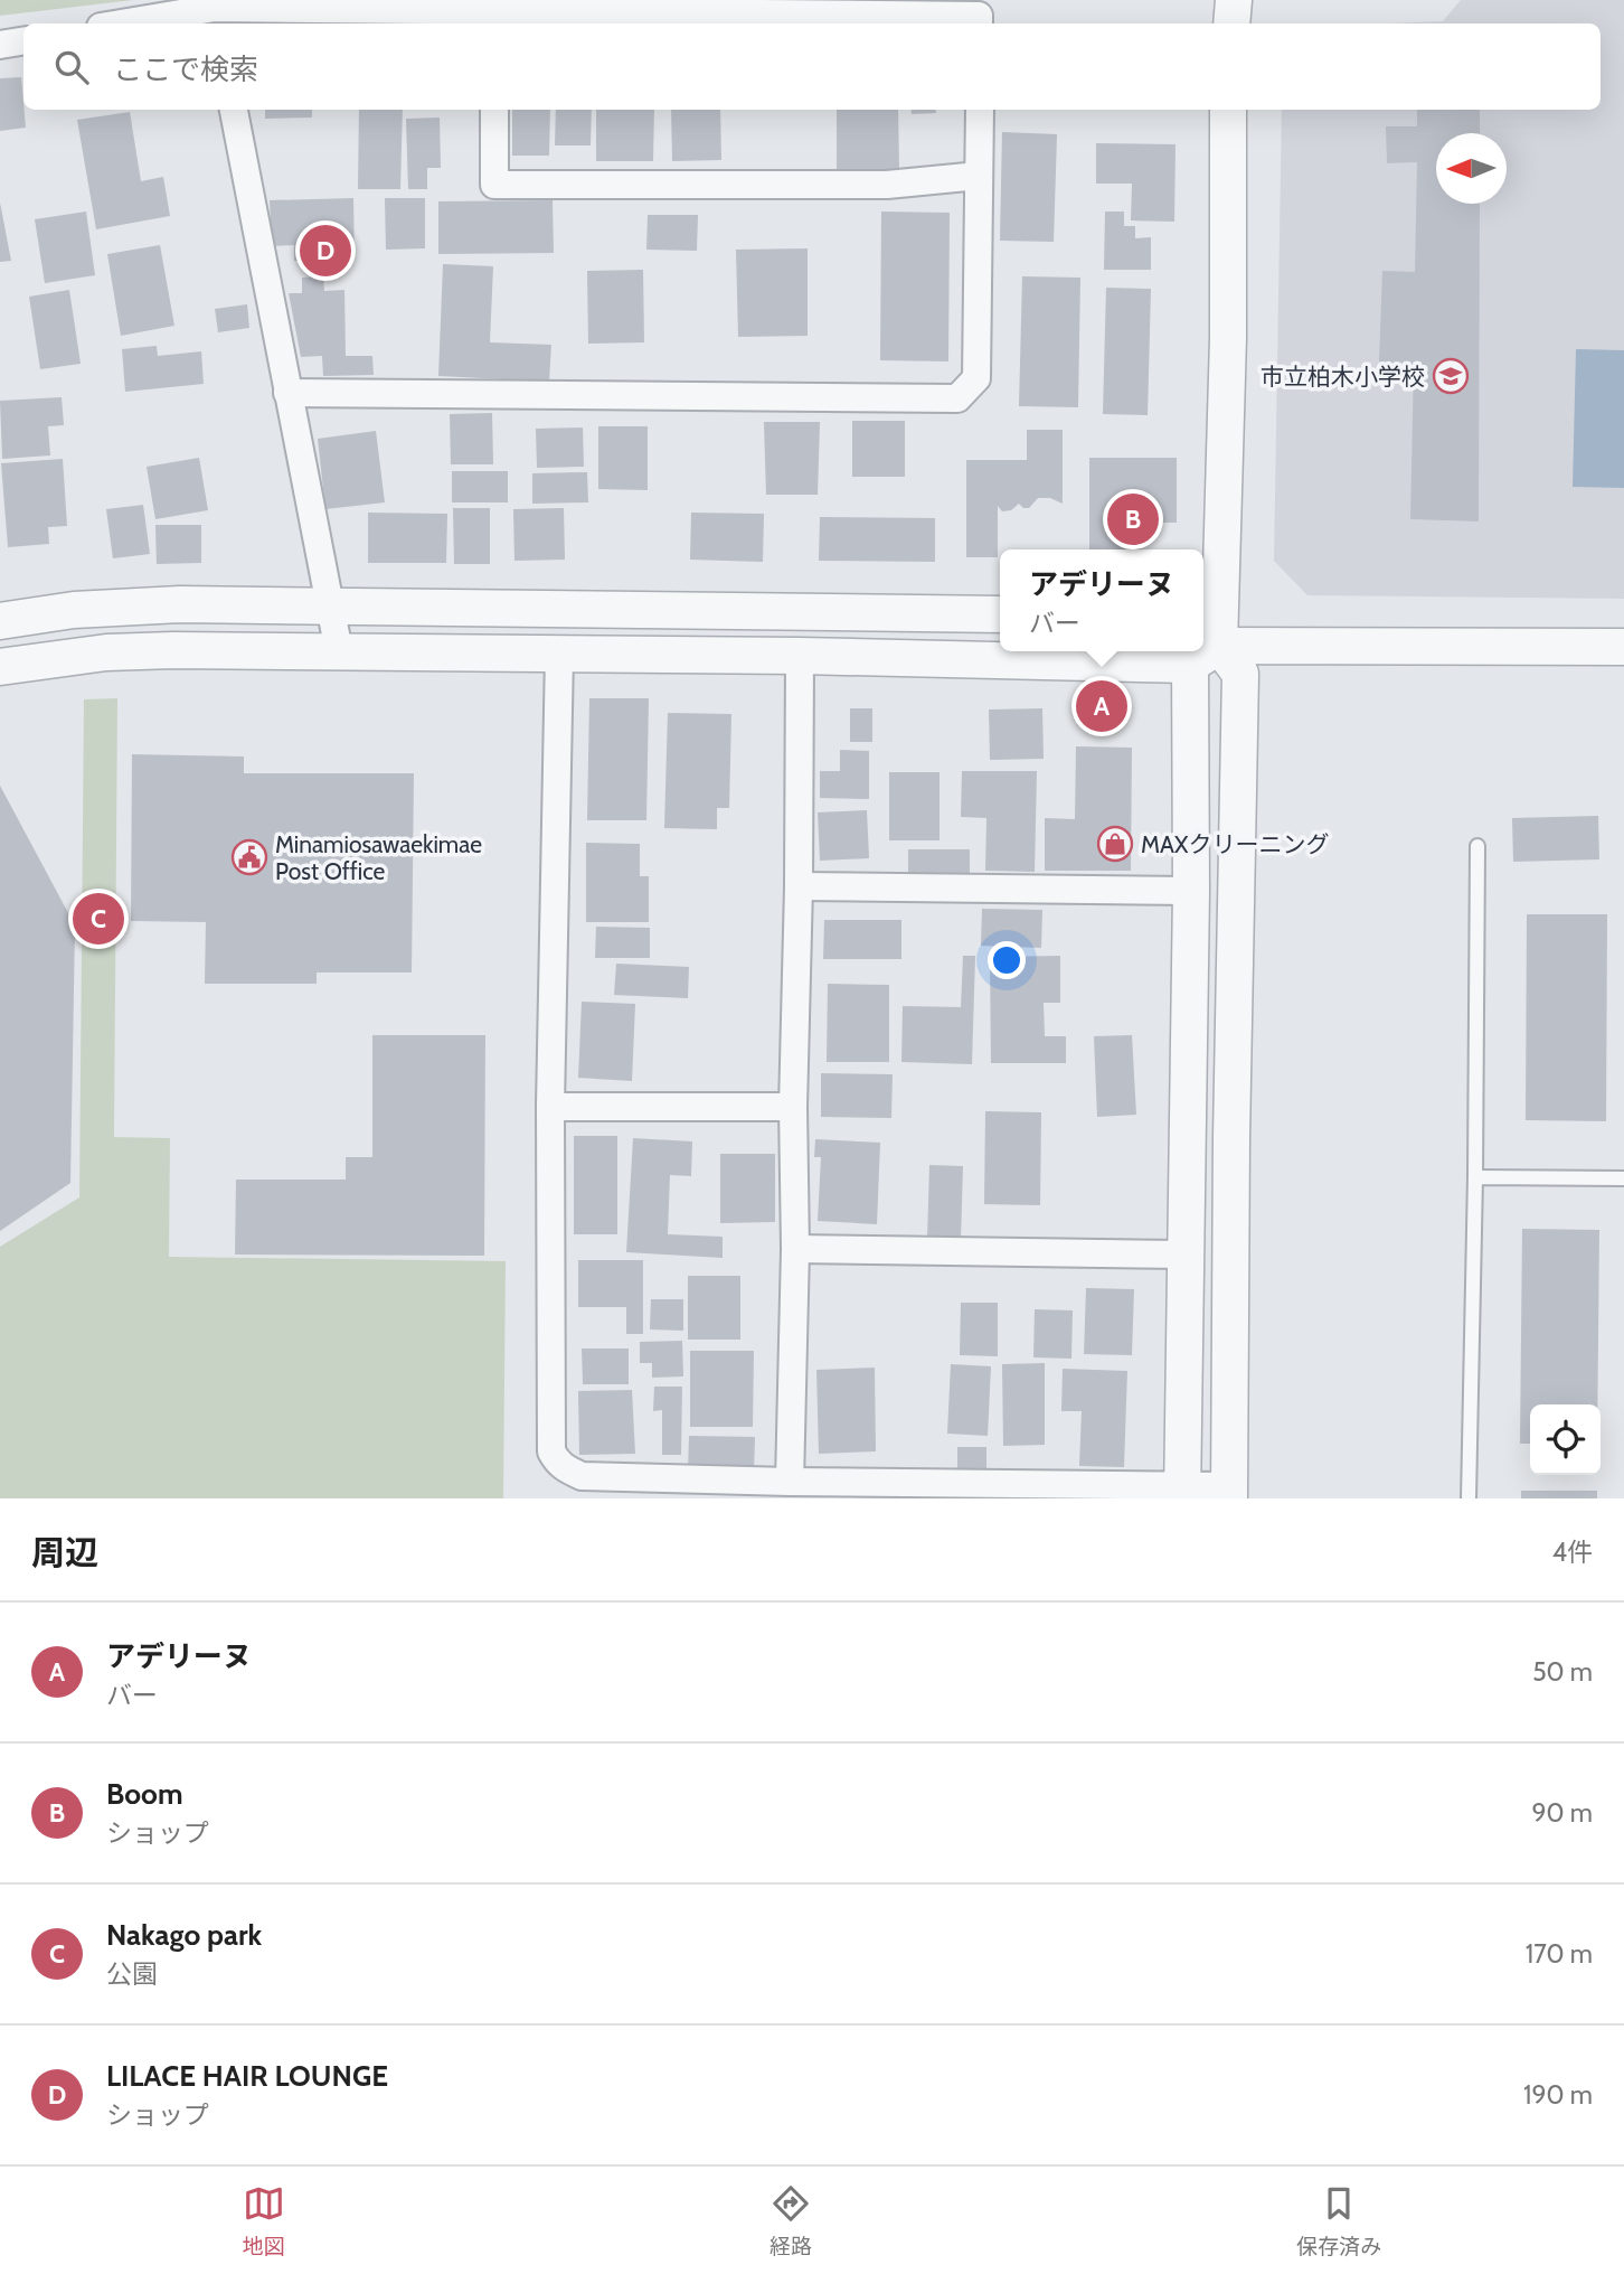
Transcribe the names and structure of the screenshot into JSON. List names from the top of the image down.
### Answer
{
  "places": {
    "school or university": ["市立柏木小学校"],
    "shop": ["MAXクリーニング"],
    "public building": ["Minamiosawaekimae Post Office"]
  },
  "north": "left",
  "page": {
    "search": "ここで検索",
    "pins": [
      "D",
      "B",
      "A",
      "C"
    ],
    "popup": ["アデリーヌ", "バー"],
    "heading": ["周辺", "4件"],
    "list": [
      {
        "mark": "A",
        "name": "アデリーヌ",
        "note": "バー",
        "value": "50 m"
      },
      {
        "mark": "B",
        "name": "Boom",
        "note": "ショップ",
        "value": "90 m"
      },
      {
        "mark": "C",
        "name": "Nakago park",
        "note": "公園",
        "value": "170 m"
      },
      {
        "mark": "D",
        "name": "LILACE HAIR LOUNGE",
        "note": "ショップ",
        "value": "190 m"
      }
    ],
    "nav": ["地図", "経路", "保存済み"]
  }
}
